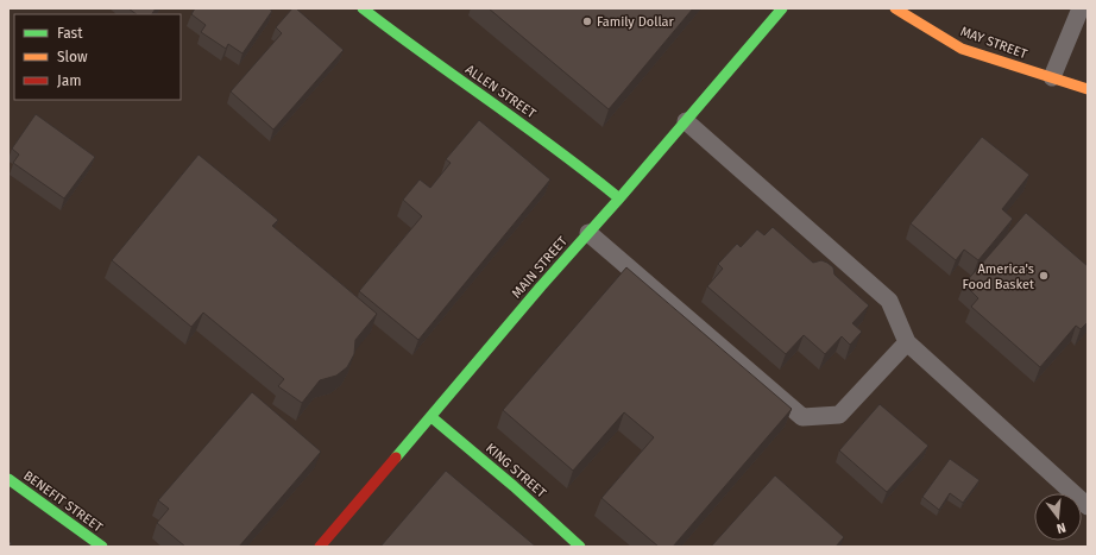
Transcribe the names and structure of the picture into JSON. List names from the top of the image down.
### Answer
{
  "streets": {
    "street": [
      "MAY STREET",
      "ALLEN STREET",
      "MAIN STREET",
      "KING STREET",
      "BENEFIT STREET"
    ]
  },
  "crossings": [
    ["ALLEN STREET", "MAIN STREET"],
    ["MAIN STREET", "KING STREET"]
  ],
  "places": ["Family Dollar", "America's Food Basket"],
  "legend": ["Fast", "Slow", "Jam"],
  "north": "bottom"
}
